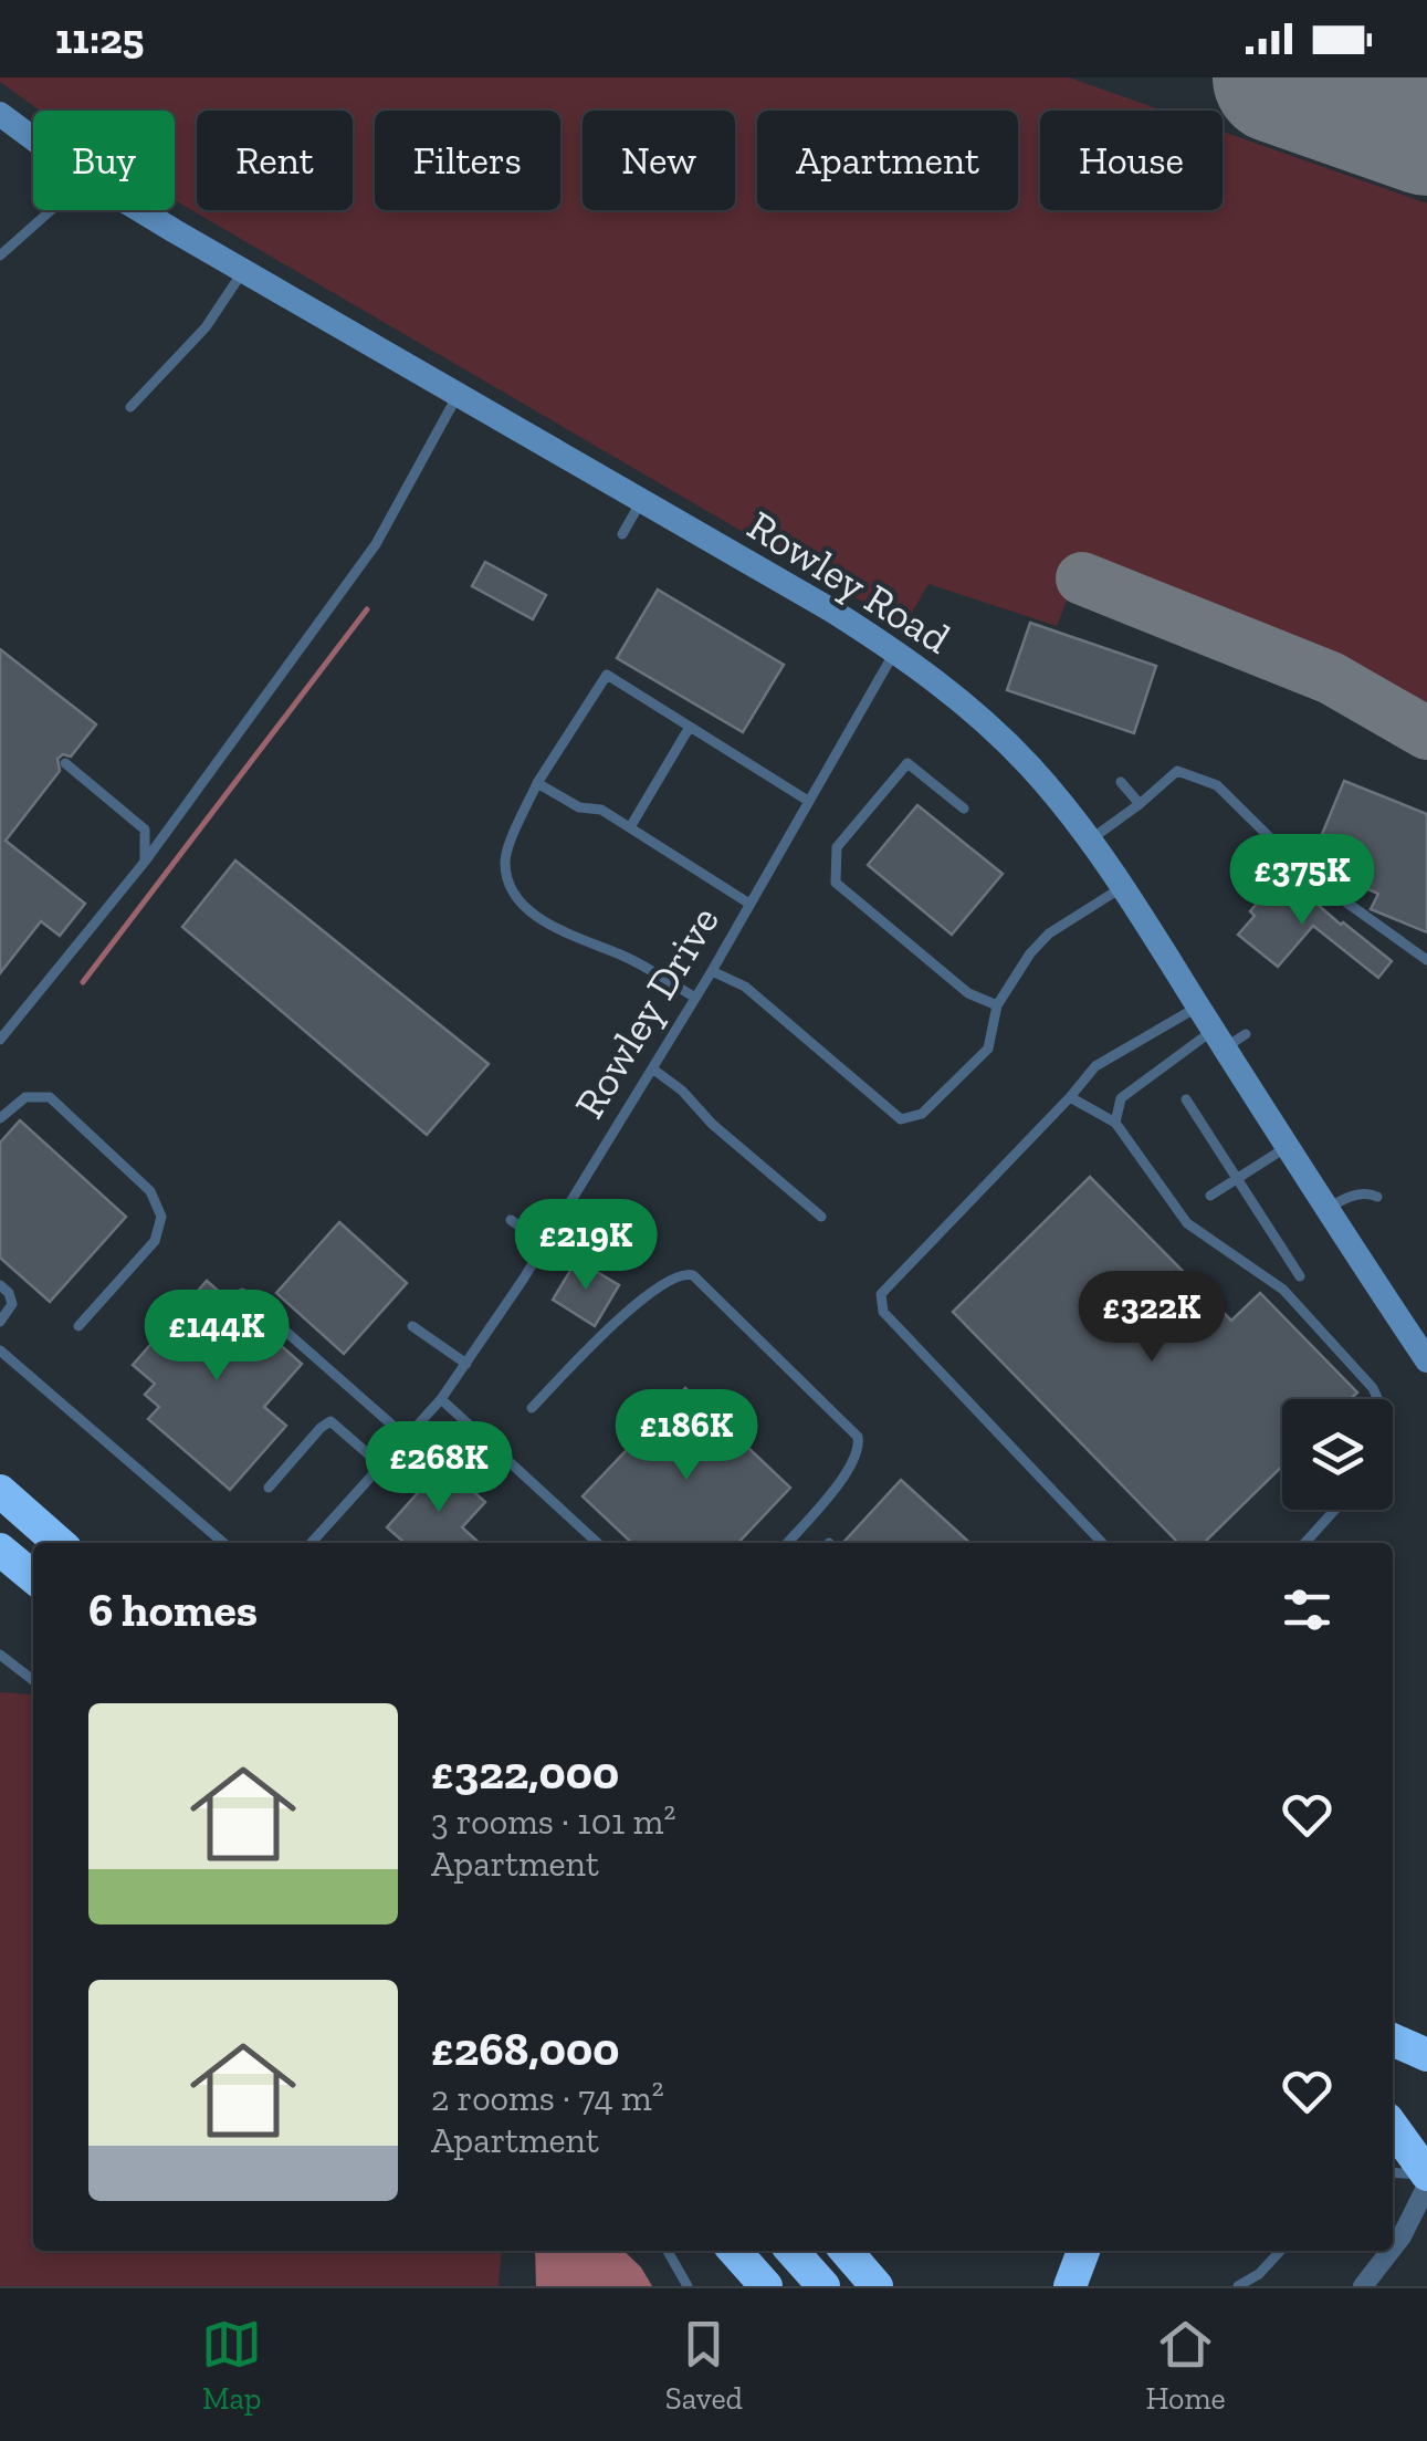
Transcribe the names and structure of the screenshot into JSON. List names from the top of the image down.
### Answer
{
  "streets": {
    "street": ["Rowley Road"],
    "lane": ["Rowley Drive"]
  },
  "crossings": [
    ["Rowley Road", "Rowley Drive"]
  ],
  "page": {
    "status": "11:25",
    "chip": [
      "Buy",
      "Rent",
      "Filters",
      "New",
      "Apartment",
      "House"
    ],
    "price": [
      "£375K",
      "£219K",
      "£322K",
      "£144K",
      "£186K",
      "£268K"
    ],
    "heading": "6 homes",
    "list": [
      {
        "name": "£322,000",
        "note": "3 rooms · 101 m² · Apartment"
      },
      {
        "name": "£268,000",
        "note": "2 rooms · 74 m² · Apartment"
      }
    ],
    "tabs": ["Map", "Saved", "Home"]
  }
}
